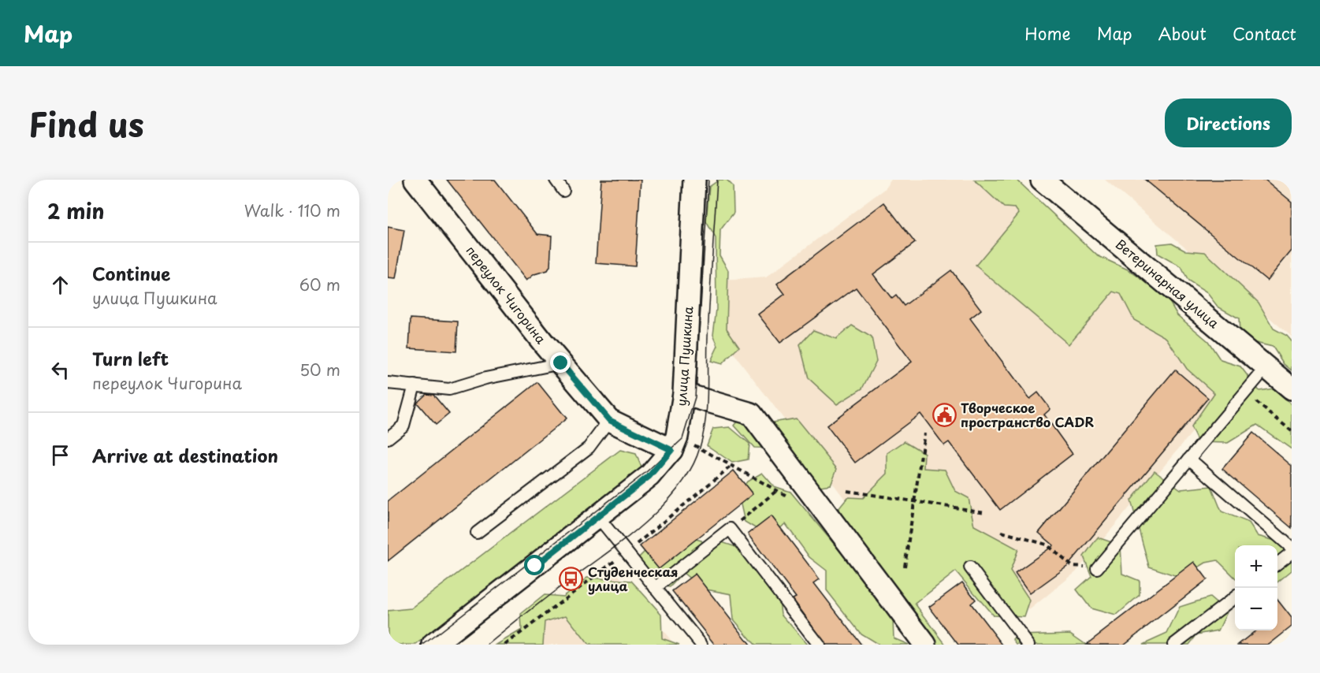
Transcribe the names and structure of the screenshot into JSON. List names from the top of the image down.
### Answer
{
  "streets": {
    "street": ["Ветеринарная улица", "переулок Чигорина", "улица Пушкина"]
  },
  "crossings": [
    ["переулок Чигорина", "улица Пушкина"]
  ],
  "places": {
    "public building": ["Творческое пространство CADR"],
    "bus stop": ["Студенческая улица"]
  },
  "page": {
    "header": "Map",
    "nav": [
      "Home",
      "Map",
      "About",
      "Contact"
    ],
    "title": "Find us",
    "buttons": "Directions",
    "heading": ["2 min", "Walk · 110 m"],
    "list": [
      ["Continue", "улица Пушкина", "60 m"],
      ["Turn left", "переулок Чигорина", "50 m"],
      "Arrive at destination"
    ],
    "map_buttons": ["+", "−"]
  }
}
